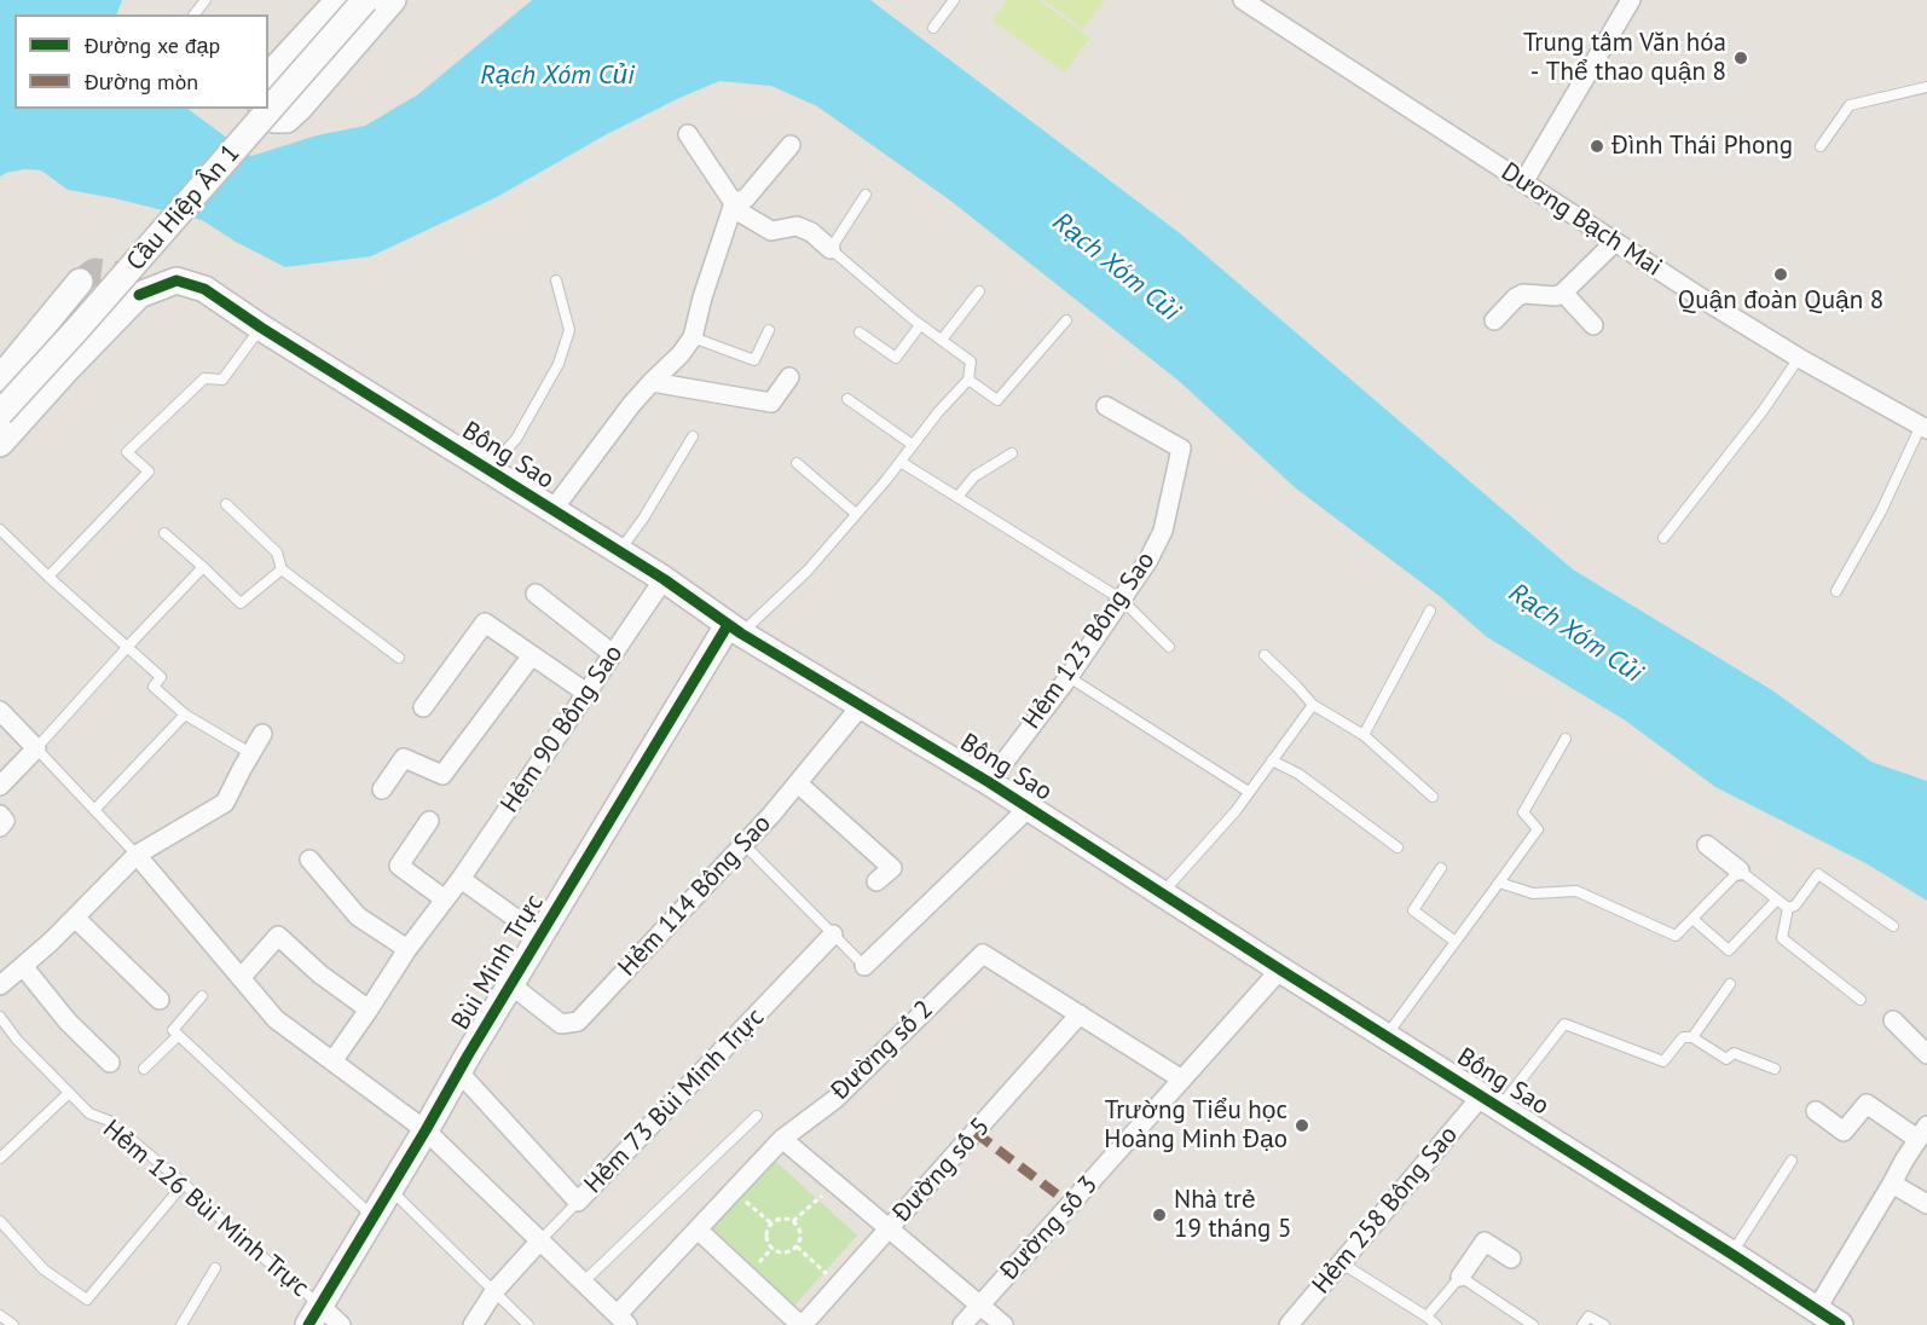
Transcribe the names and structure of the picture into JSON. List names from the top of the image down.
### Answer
{
  "streets": {
    "street": [
      "Cầu Hiệp Ân 1",
      "Dương Bạch Mai",
      "Bông Sao",
      "Hẻm 123 Bông Sao",
      "Hẻm 90 Bông Sao",
      "Hẻm 114 Bông Sao",
      "Bùi Minh Trực",
      "Đường số 2",
      "Hẻm 73 Bùi Minh Trực",
      "Đường số 5",
      "Hẻm 258 Bông Sao",
      "Đường số 3"
    ],
    "lane": ["Hẻm 126 Bùi Minh Trực"]
  },
  "crossings": [
    ["Bông Sao", "Hẻm 123 Bông Sao"],
    ["Bông Sao", "Hẻm 90 Bông Sao"],
    ["Bông Sao", "Hẻm 114 Bông Sao"],
    ["Bông Sao", "Bùi Minh Trực"],
    ["Bông Sao", "Hẻm 258 Bông Sao"],
    ["Bông Sao", "Đường số 3"],
    ["Hẻm 114 Bông Sao", "Bùi Minh Trực"],
    ["Bùi Minh Trực", "Hẻm 73 Bùi Minh Trực"],
    ["Bùi Minh Trực", "Hẻm 126 Bùi Minh Trực"],
    ["Đường số 2", "Đường số 5"],
    ["Đường số 2", "Đường số 3"]
  ],
  "water": ["Rạch Xóm Củi"],
  "places": [
    "Trung tâm Văn hóa - Thể thao quận 8",
    "Đình Thái Phong",
    "Quận đoàn Quận 8",
    "Trường Tiểu học Hoàng Minh Đạo",
    "Nhà trẻ 19 tháng 5"
  ],
  "legend": ["Đường xe đạp", "Đường mòn"]
}
